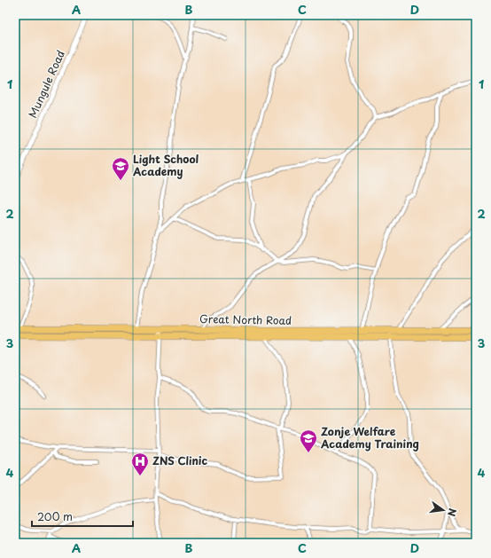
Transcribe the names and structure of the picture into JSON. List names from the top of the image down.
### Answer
{
  "streets": {
    "highway": ["Great North Road"],
    "street": ["Mungule Road"]
  },
  "places": {
    "school or university": ["Light School Academy", "Zonje Welfare Academy Training"],
    "hospital": ["ZNS Clinic"]
  },
  "scale_bar": "200 m",
  "north": "right",
  "grid": {
    "columns": [
      "A",
      "B",
      "C",
      "D"
    ],
    "rows": [
      "1",
      "2",
      "3",
      "4"
    ]
  }
}
